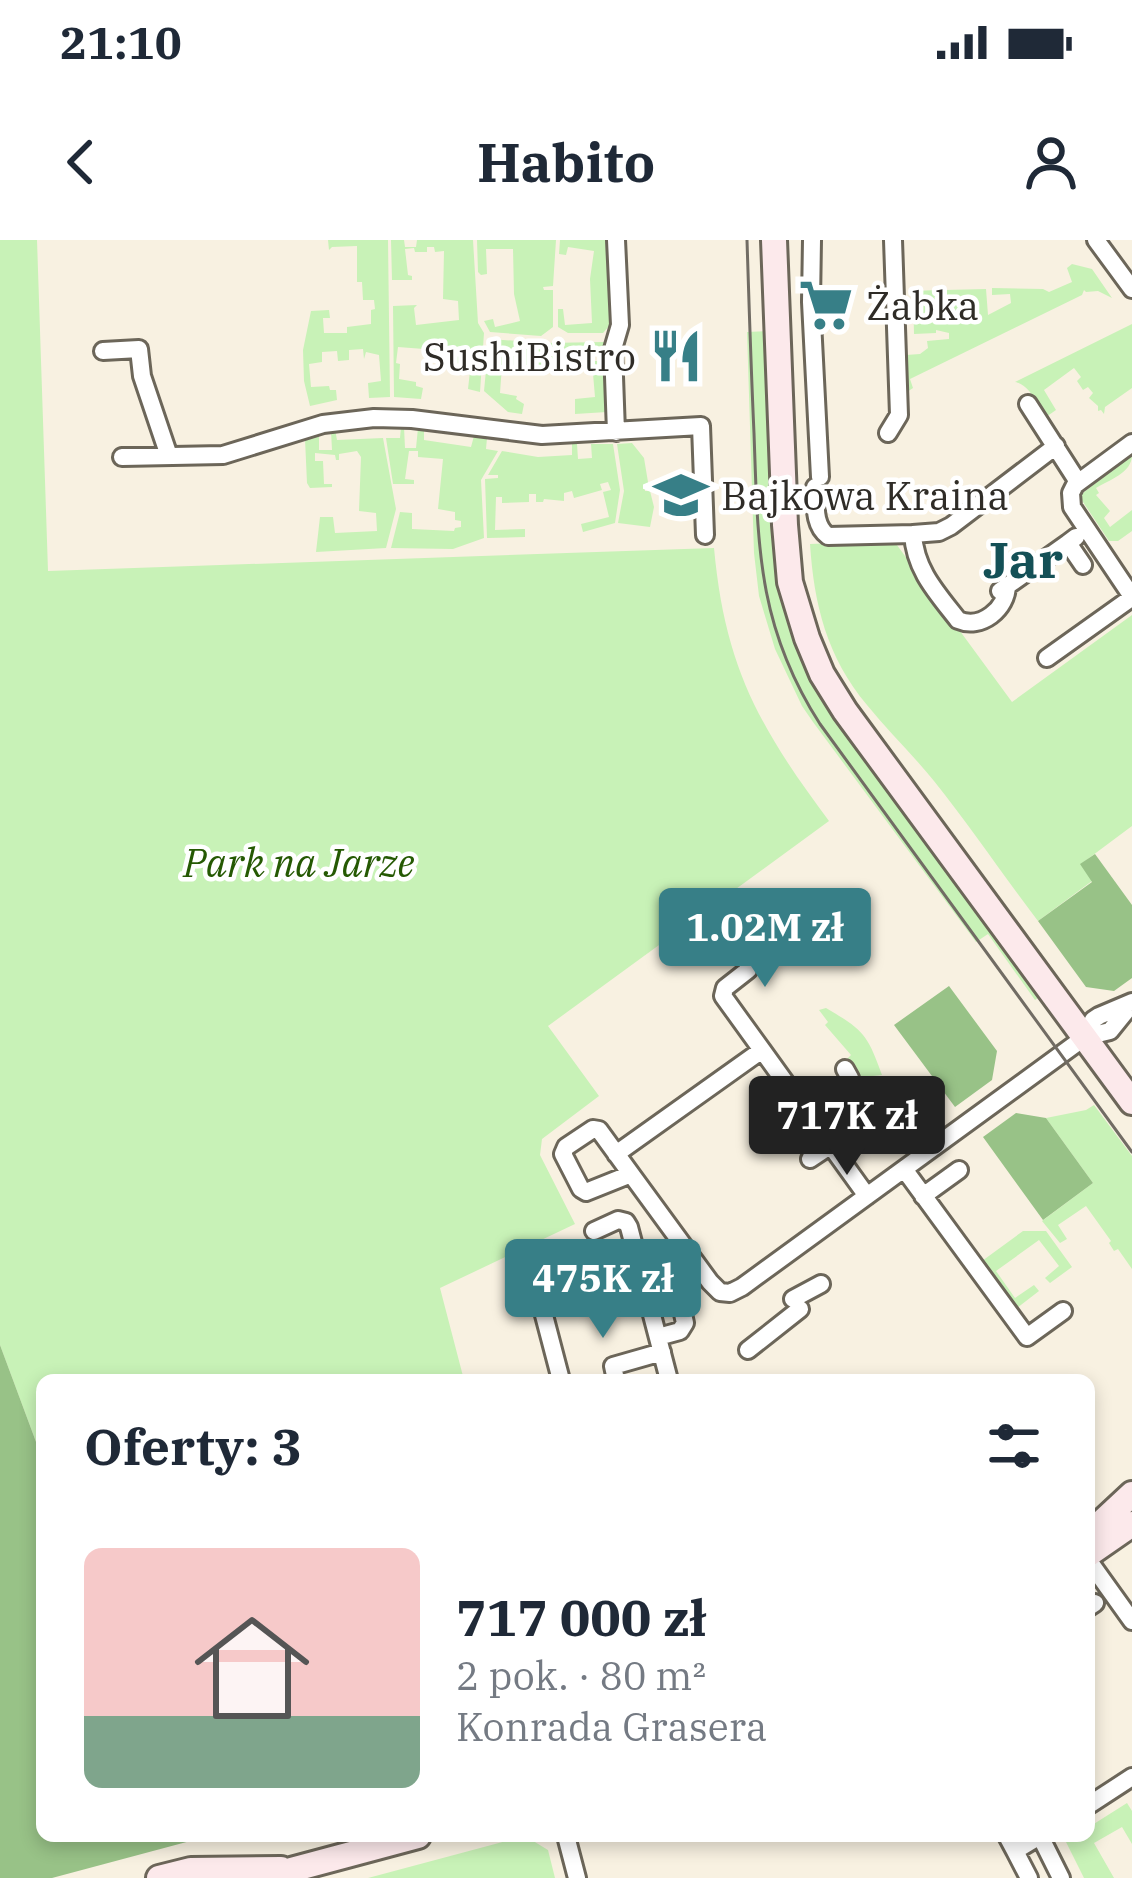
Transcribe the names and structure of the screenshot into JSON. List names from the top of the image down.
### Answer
{
  "districts": ["Jar"],
  "parks": ["Park na Jarze"],
  "places": {
    "supermarket": ["Żabka"],
    "restaurant": ["SushiBistro"],
    "school or university": ["Bajkowa Kraina"]
  },
  "page": {
    "status": "21:10",
    "header": "Habito",
    "price": ["1.02M zł", "717K zł", "475K zł"],
    "heading": "Oferty: 3",
    "list": [
      {
        "name": "717 000 zł",
        "note": "2 pok. · 80 m² · Konrada Grasera"
      }
    ]
  }
}
